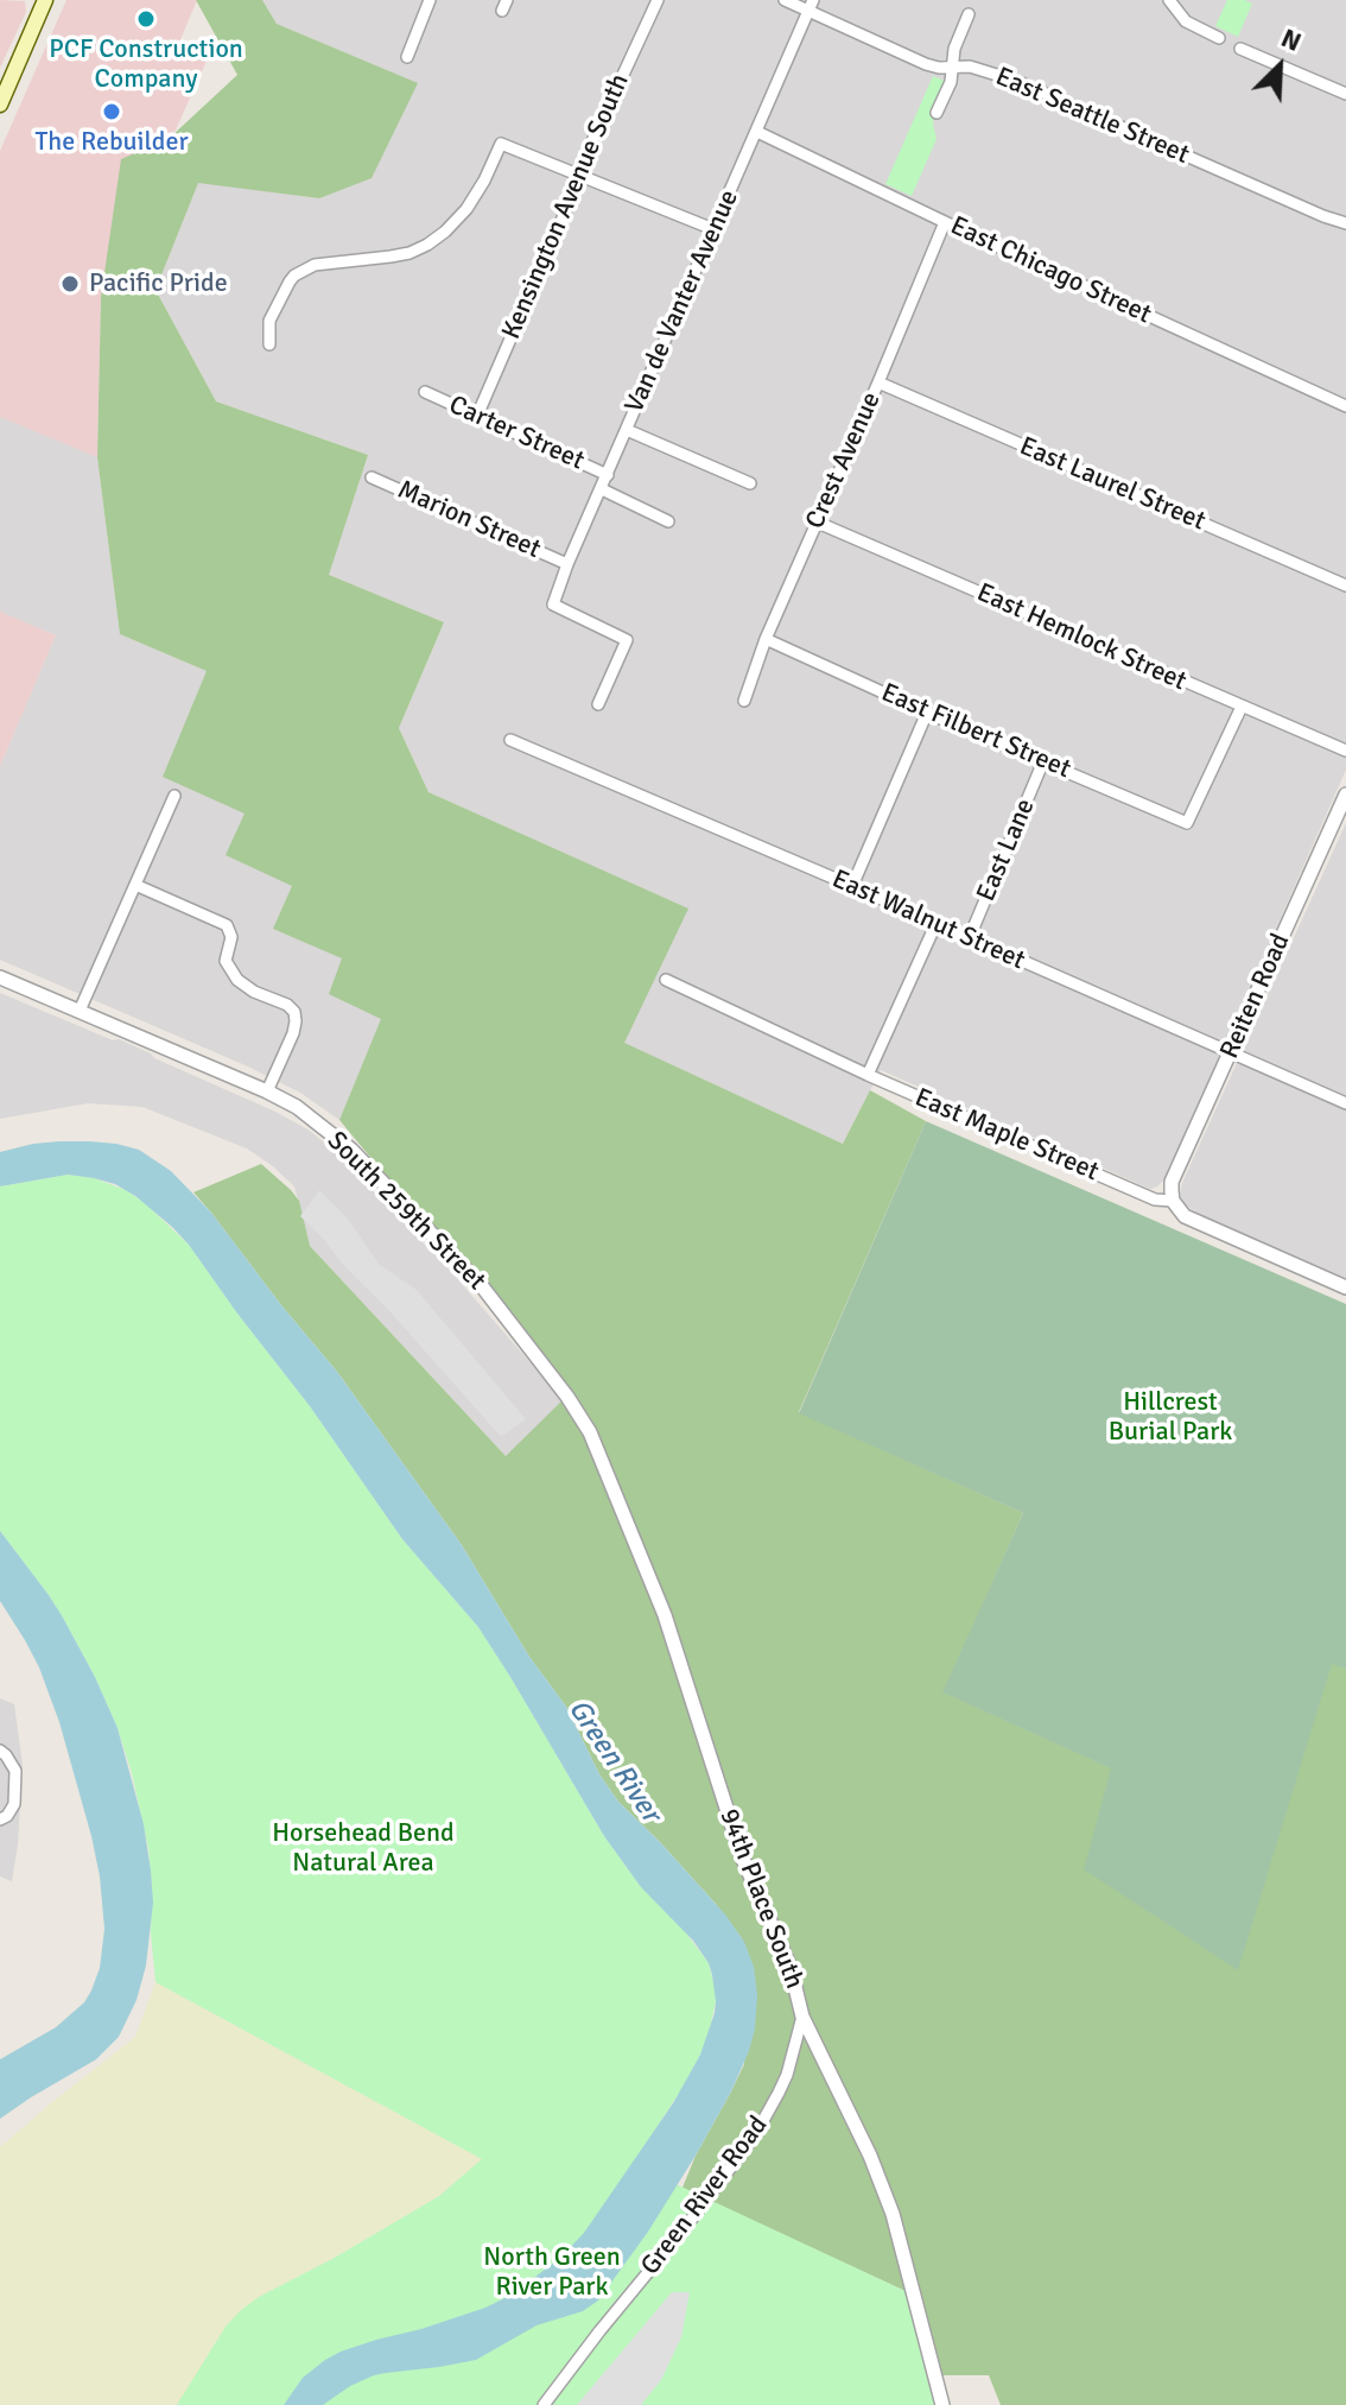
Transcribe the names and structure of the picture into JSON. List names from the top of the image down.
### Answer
{
  "streets": {
    "street": [
      "East Seattle Street",
      "Kensington Avenue South",
      "East Chicago Street",
      "Van de Vanter Avenue",
      "Carter Street",
      "Crest Avenue",
      "East Laurel Street",
      "Marion Street",
      "East Hemlock Street",
      "East Filbert Street",
      "East Lane",
      "East Walnut Street",
      "Reiten Road",
      "East Maple Street",
      "South 259th Street",
      "94th Place South",
      "Green River Road"
    ]
  },
  "crossings": [
    ["East Seattle Street", "Van de Vanter Avenue"],
    ["Kensington Avenue South", "Carter Street"],
    ["East Chicago Street", "Van de Vanter Avenue"],
    ["East Chicago Street", "Crest Avenue"],
    ["Van de Vanter Avenue", "Carter Street"],
    ["Van de Vanter Avenue", "Marion Street"],
    ["Crest Avenue", "East Laurel Street"],
    ["Crest Avenue", "East Hemlock Street"],
    ["Crest Avenue", "East Filbert Street"],
    ["East Hemlock Street", "East Filbert Street"],
    ["East Filbert Street", "East Lane"],
    ["East Lane", "East Walnut Street"],
    ["East Walnut Street", "Reiten Road"],
    ["Reiten Road", "East Maple Street"],
    ["South 259th Street", "94th Place South"],
    ["94th Place South", "Green River Road"]
  ],
  "water": ["Green River"],
  "parks": ["Hillcrest Burial Park", "Horsehead Bend Natural Area", "North Green River Park"],
  "places": ["PCF Construction Company", "The Rebuilder", "Pacific Pride"],
  "north": "top right"
}
